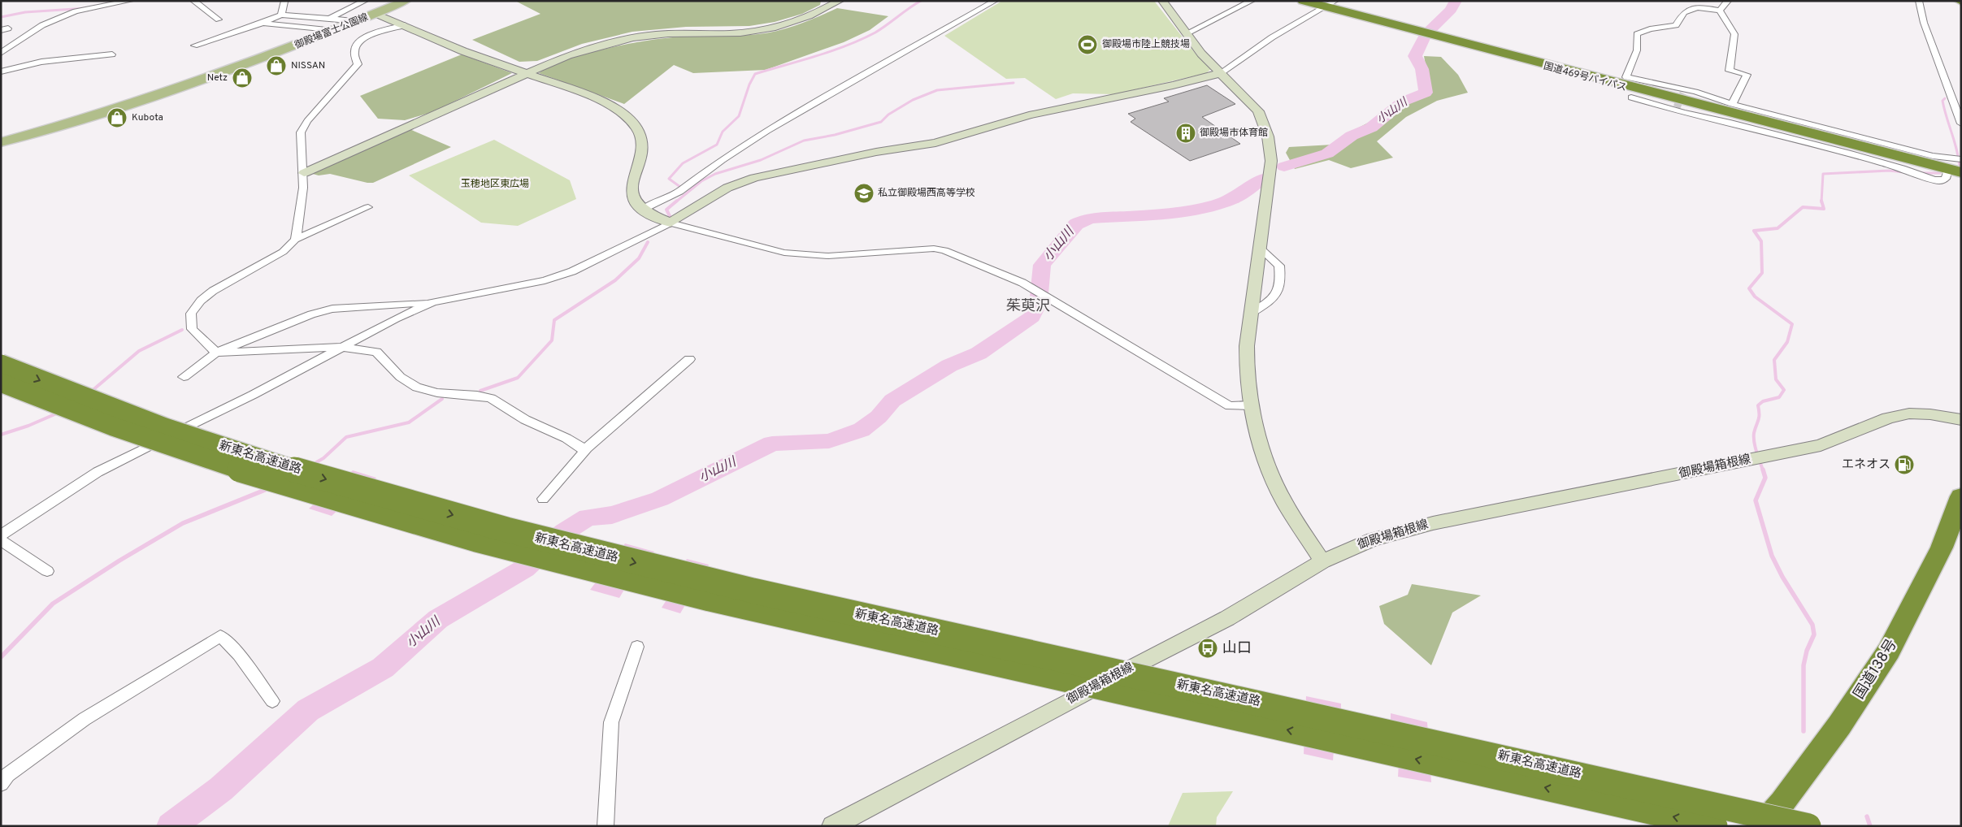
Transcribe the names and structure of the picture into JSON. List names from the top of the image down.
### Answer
{
  "streets": {
    "highway": ["国道469号バイパス", "新東名高速道路", "国道138号"],
    "main road": ["御殿場富士公園線"],
    "street": ["御殿場箱根線"]
  },
  "districts": ["茱萸沢"],
  "water": ["小山川"],
  "parks": ["玉穂地区東広場"],
  "places": {
    "sports": ["御殿場市陸上競技場"],
    "shop": ["NISSAN", "Netz", "Kubota"],
    "building": ["御殿場市体育館"],
    "school or university": ["私立御殿場西高等学校"],
    "fuel station": ["エネオス"],
    "bus stop": ["山口"]
  }
}
